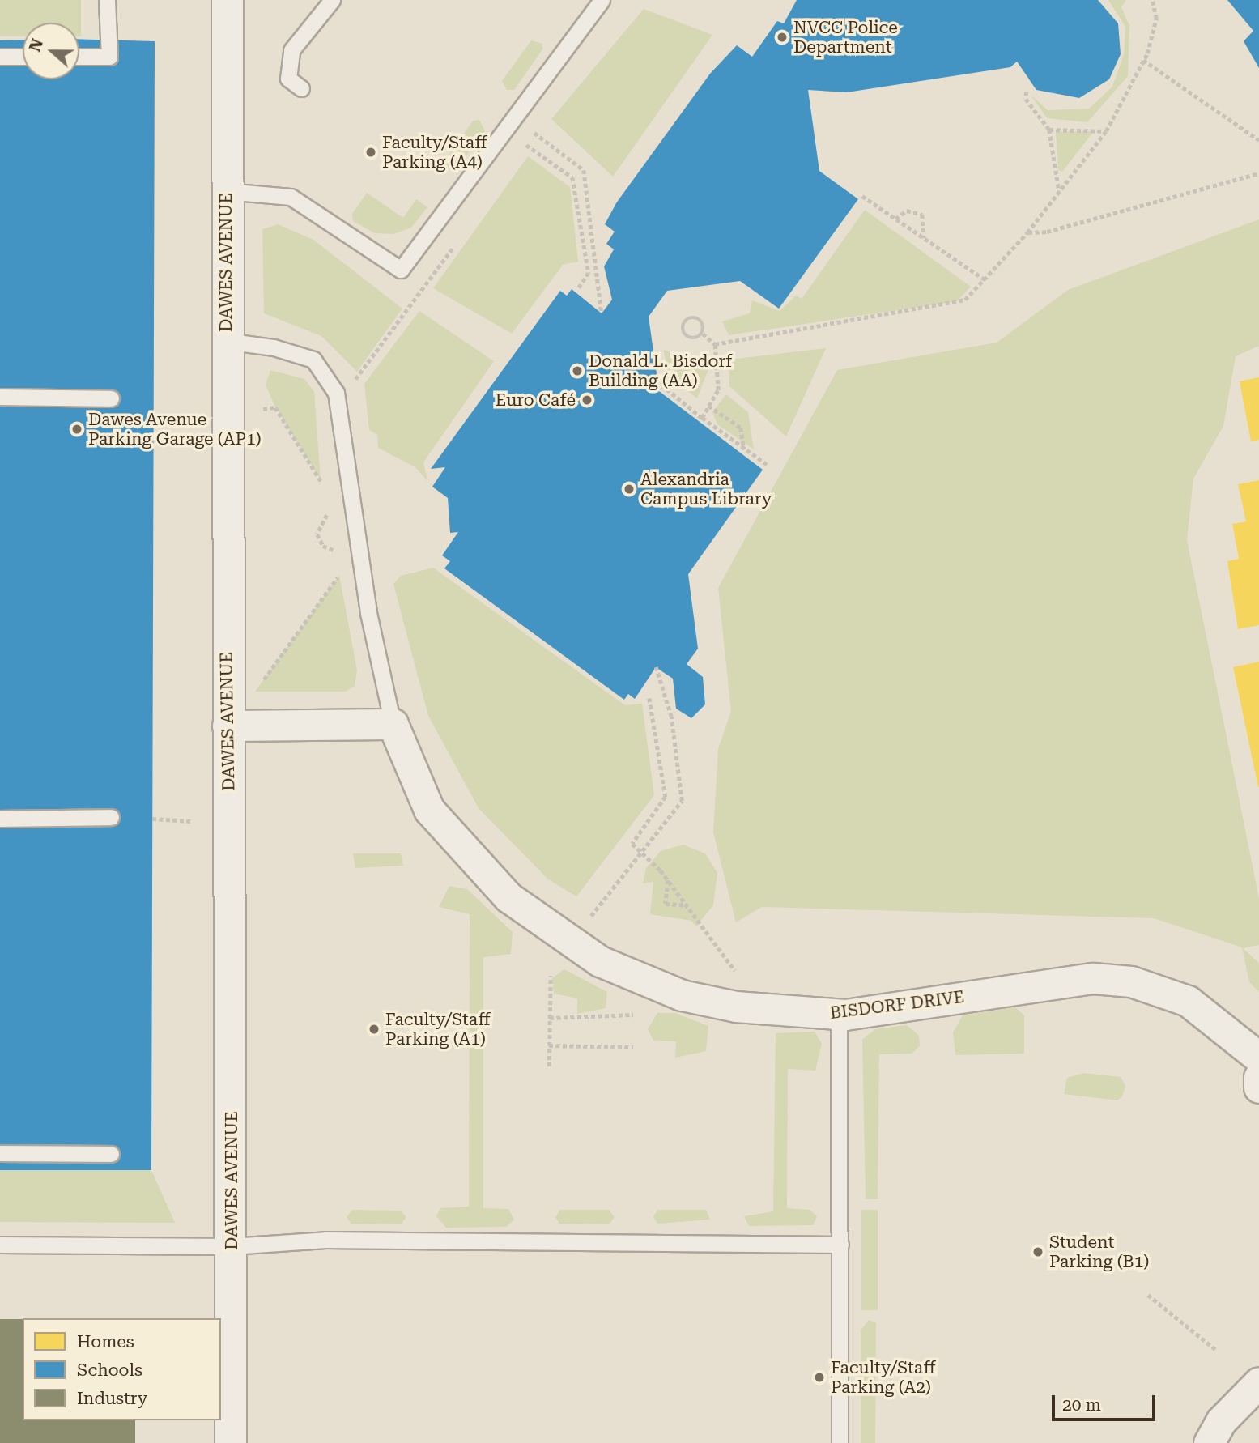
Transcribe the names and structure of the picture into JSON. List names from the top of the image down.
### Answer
{
  "streets": {
    "street": ["DAWES AVENUE", "BISDORF DRIVE"]
  },
  "places": [
    "NVCC Police Department",
    "Faculty/Staff Parking (A4)",
    "Donald L. Bisdorf Building (AA)",
    "Euro Café",
    "Dawes Avenue Parking Garage (AP1)",
    "Alexandria Campus Library",
    "Faculty/Staff Parking (A1)",
    "Student Parking (B1)",
    "Faculty/Staff Parking (A2)"
  ],
  "legend": ["Homes", "Schools", "Industry"],
  "scale_bar": "20 m",
  "north": "left"
}
